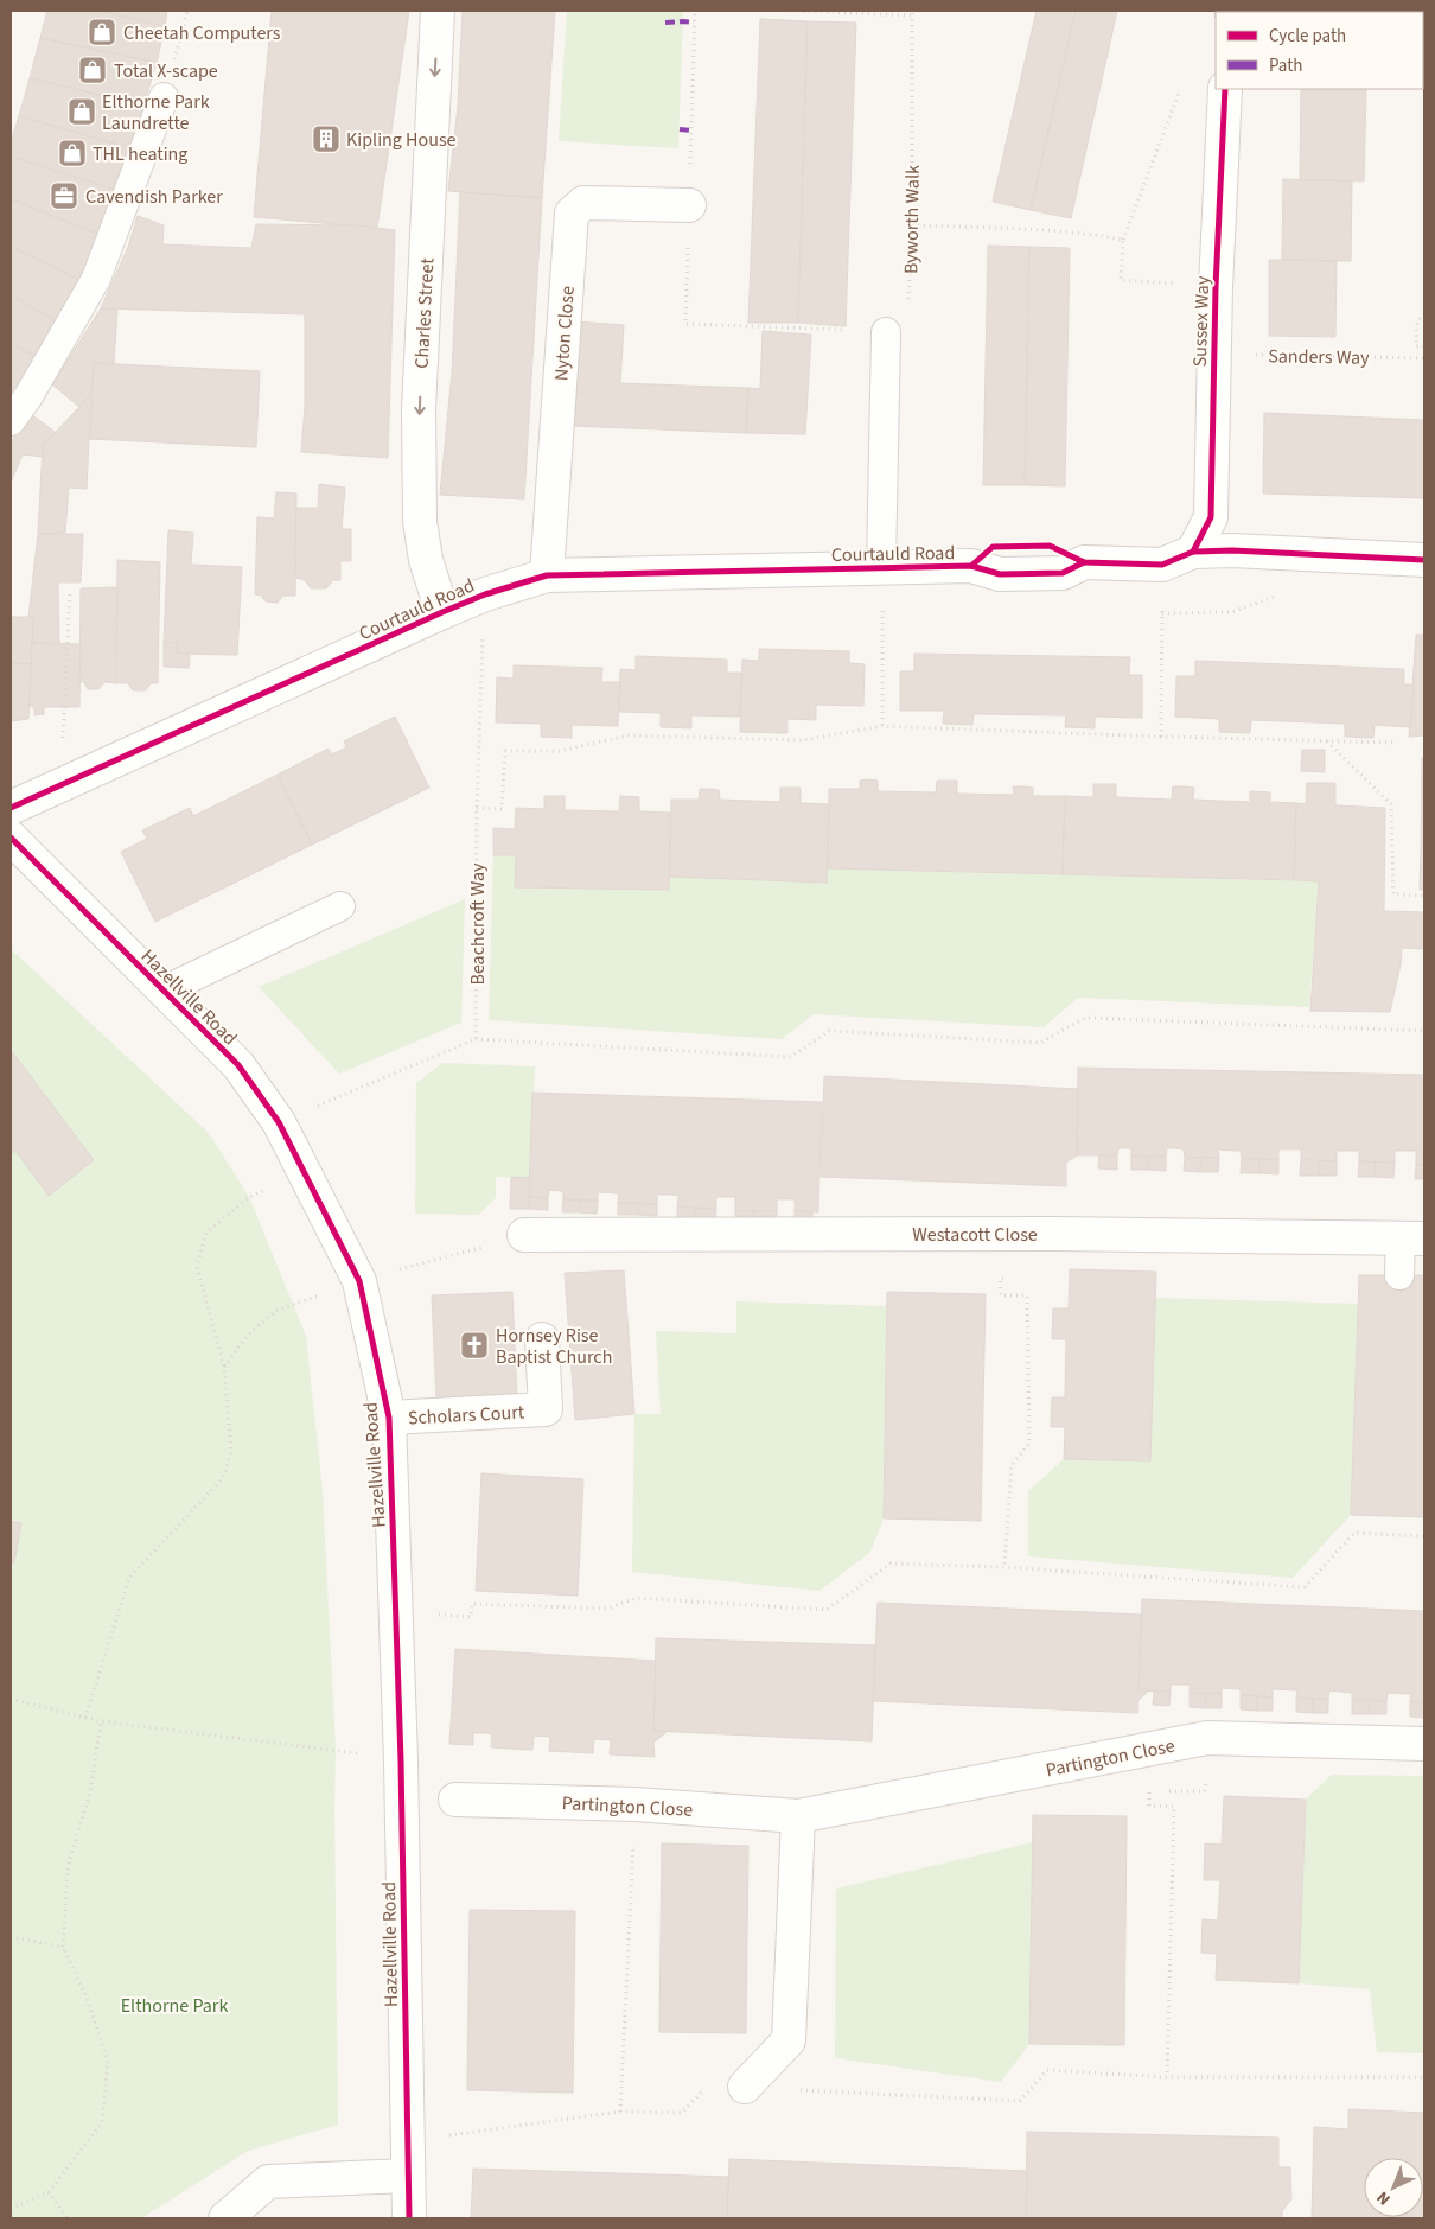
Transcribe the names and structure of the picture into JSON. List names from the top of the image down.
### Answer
{
  "streets": {
    "street": [
      "Charles Street",
      "Sussex Way",
      "Nyton Close",
      "Courtauld Road",
      "Hazellville Road",
      "Westacott Close",
      "Scholars Court",
      "Partington Close"
    ],
    "path": ["Byworth Walk", "Sanders Way", "Beachcroft Way"]
  },
  "crossings": [
    ["Charles Street", "Courtauld Road"],
    ["Sussex Way", "Sanders Way"],
    ["Sussex Way", "Courtauld Road"],
    ["Nyton Close", "Courtauld Road"],
    ["Courtauld Road", "Beachcroft Way"],
    ["Hazellville Road", "Scholars Court"]
  ],
  "one_way": ["Charles Street"],
  "parks": ["Elthorne Park"],
  "places": {
    "shop": [
      "Cheetah Computers",
      "Total X-scape",
      "Elthorne Park Laundrette",
      "THL heating"
    ],
    "building": ["Kipling House"],
    "office": ["Cavendish Parker"],
    "church": ["Hornsey Rise Baptist Church"]
  },
  "legend": ["Cycle path", "Path"],
  "north": "bottom left"
}
